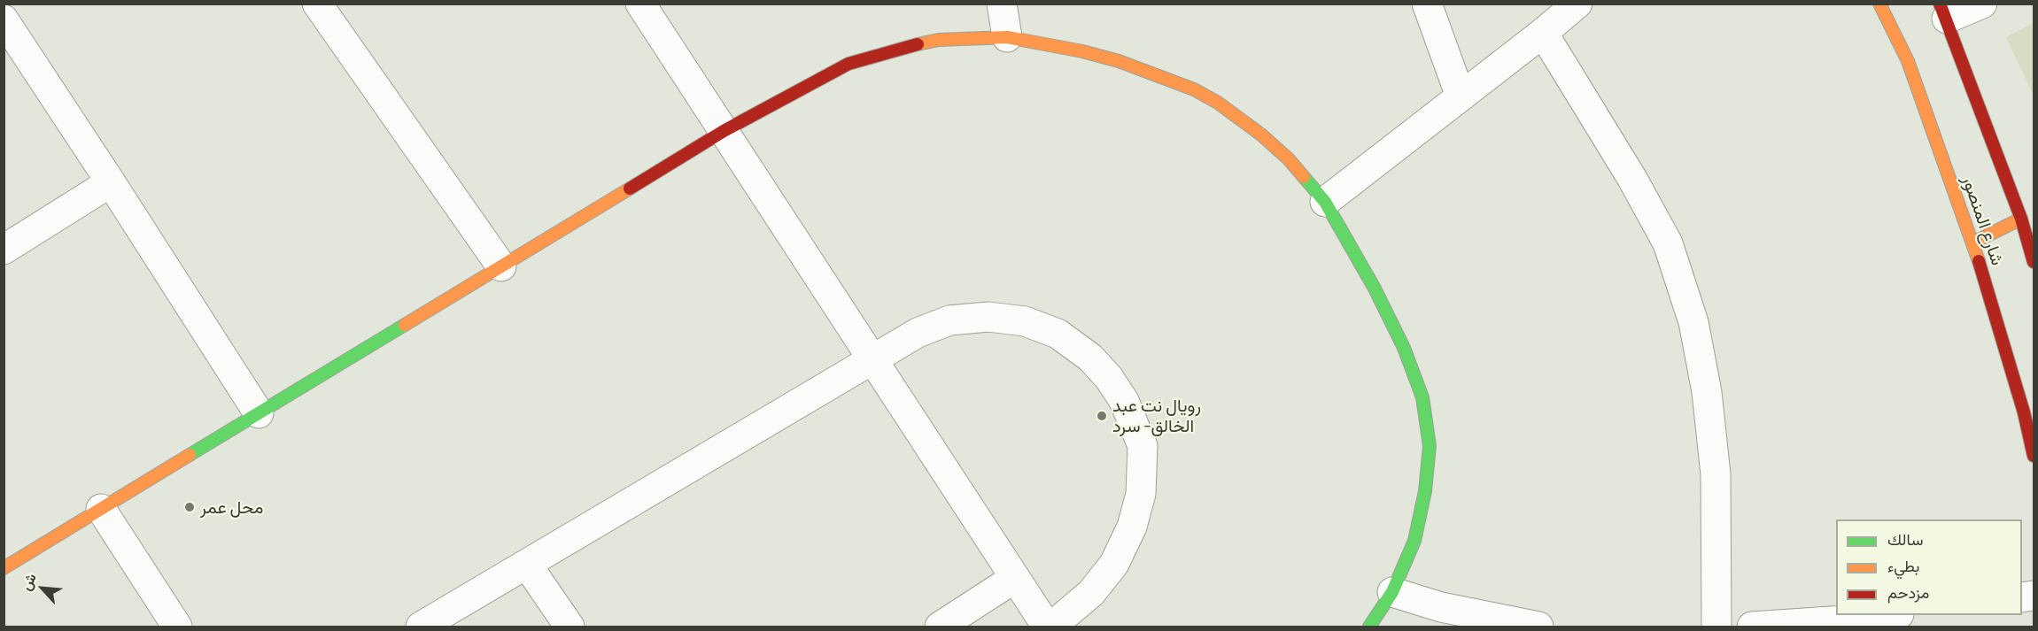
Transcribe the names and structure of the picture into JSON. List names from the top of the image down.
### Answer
{
  "streets": {
    "street": ["شارع المنصور"]
  },
  "places": ["رويال نت عبد الخالق- سرد", "محل عمر"],
  "legend": ["سالك", "بطيء", "مزدحم"],
  "north": "top left"
}
